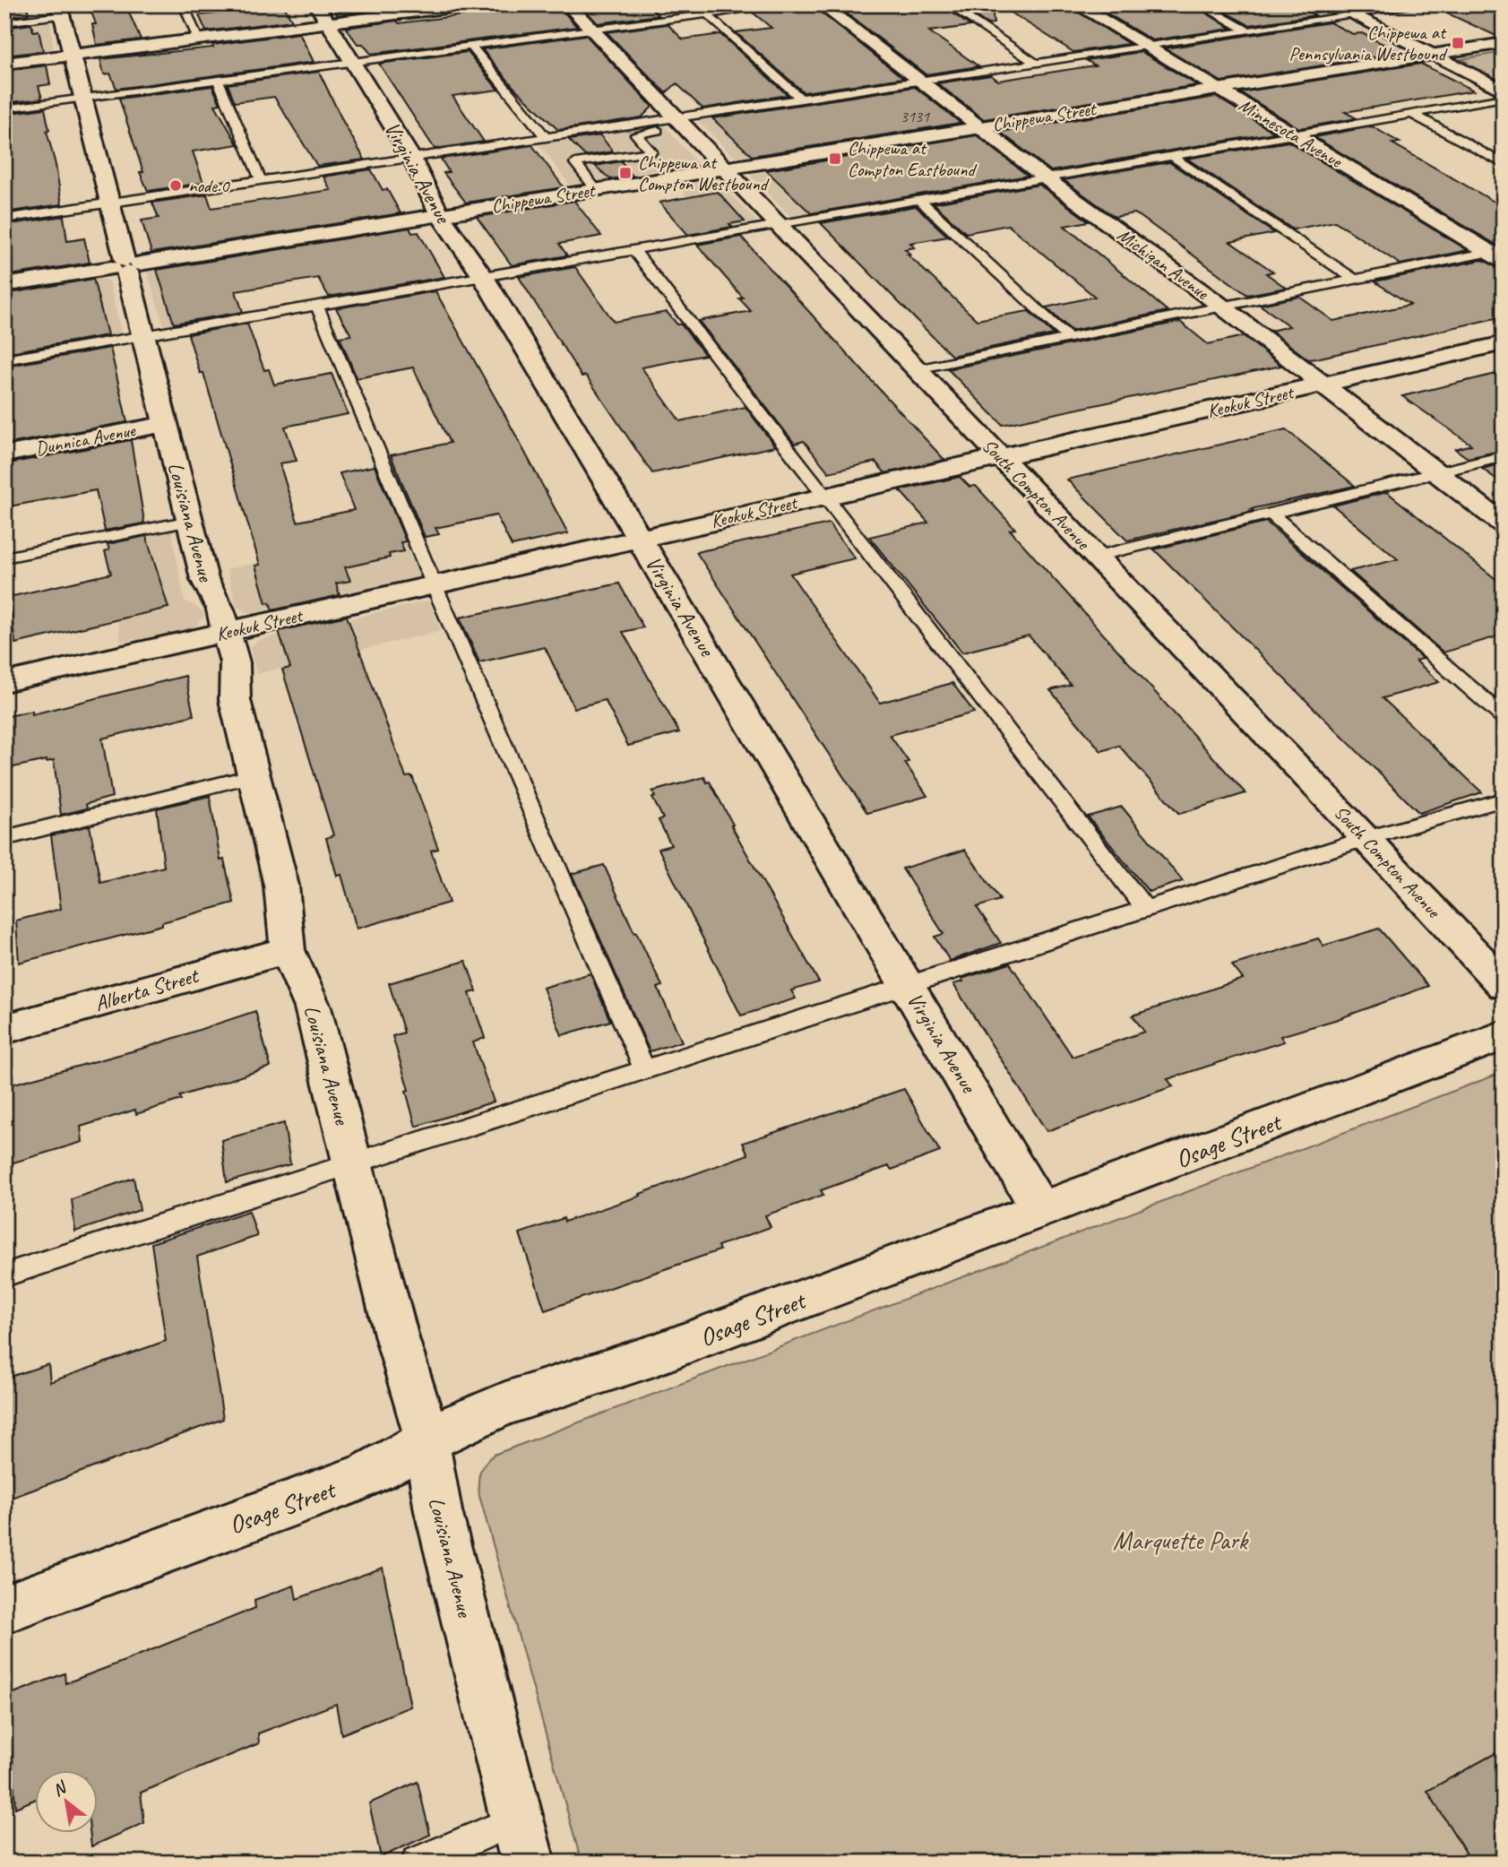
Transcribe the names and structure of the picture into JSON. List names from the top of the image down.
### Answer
{
  "streets": {
    "street": [
      "Chippewa Street",
      "Minnesota Avenue",
      "Virginia Avenue",
      "Michigan Avenue",
      "Keokuk Street",
      "Dunnica Avenue",
      "South Compton Avenue",
      "Louisiana Avenue",
      "Alberta Street",
      "Osage Street"
    ]
  },
  "crossings": [
    ["Chippewa Street", "Minnesota Avenue"],
    ["Chippewa Street", "Virginia Avenue"],
    ["Chippewa Street", "Michigan Avenue"],
    ["Chippewa Street", "South Compton Avenue"],
    ["Chippewa Street", "Louisiana Avenue"],
    ["Virginia Avenue", "Keokuk Street"],
    ["Virginia Avenue", "Osage Street"],
    ["Michigan Avenue", "Keokuk Street"],
    ["Keokuk Street", "South Compton Avenue"],
    ["Keokuk Street", "Louisiana Avenue"],
    ["Dunnica Avenue", "Louisiana Avenue"],
    ["Louisiana Avenue", "Alberta Street"],
    ["Louisiana Avenue", "Osage Street"]
  ],
  "parks": ["Marquette Park"],
  "places": {
    "transit": ["Chippewa at Pennsylvania Westbound", "Chippewa at Compton Eastbound", "Chippewa at Compton Westbound"],
    "other": ["node.0"]
  },
  "house_numbers": ["3131"],
  "north": "top left"
}
